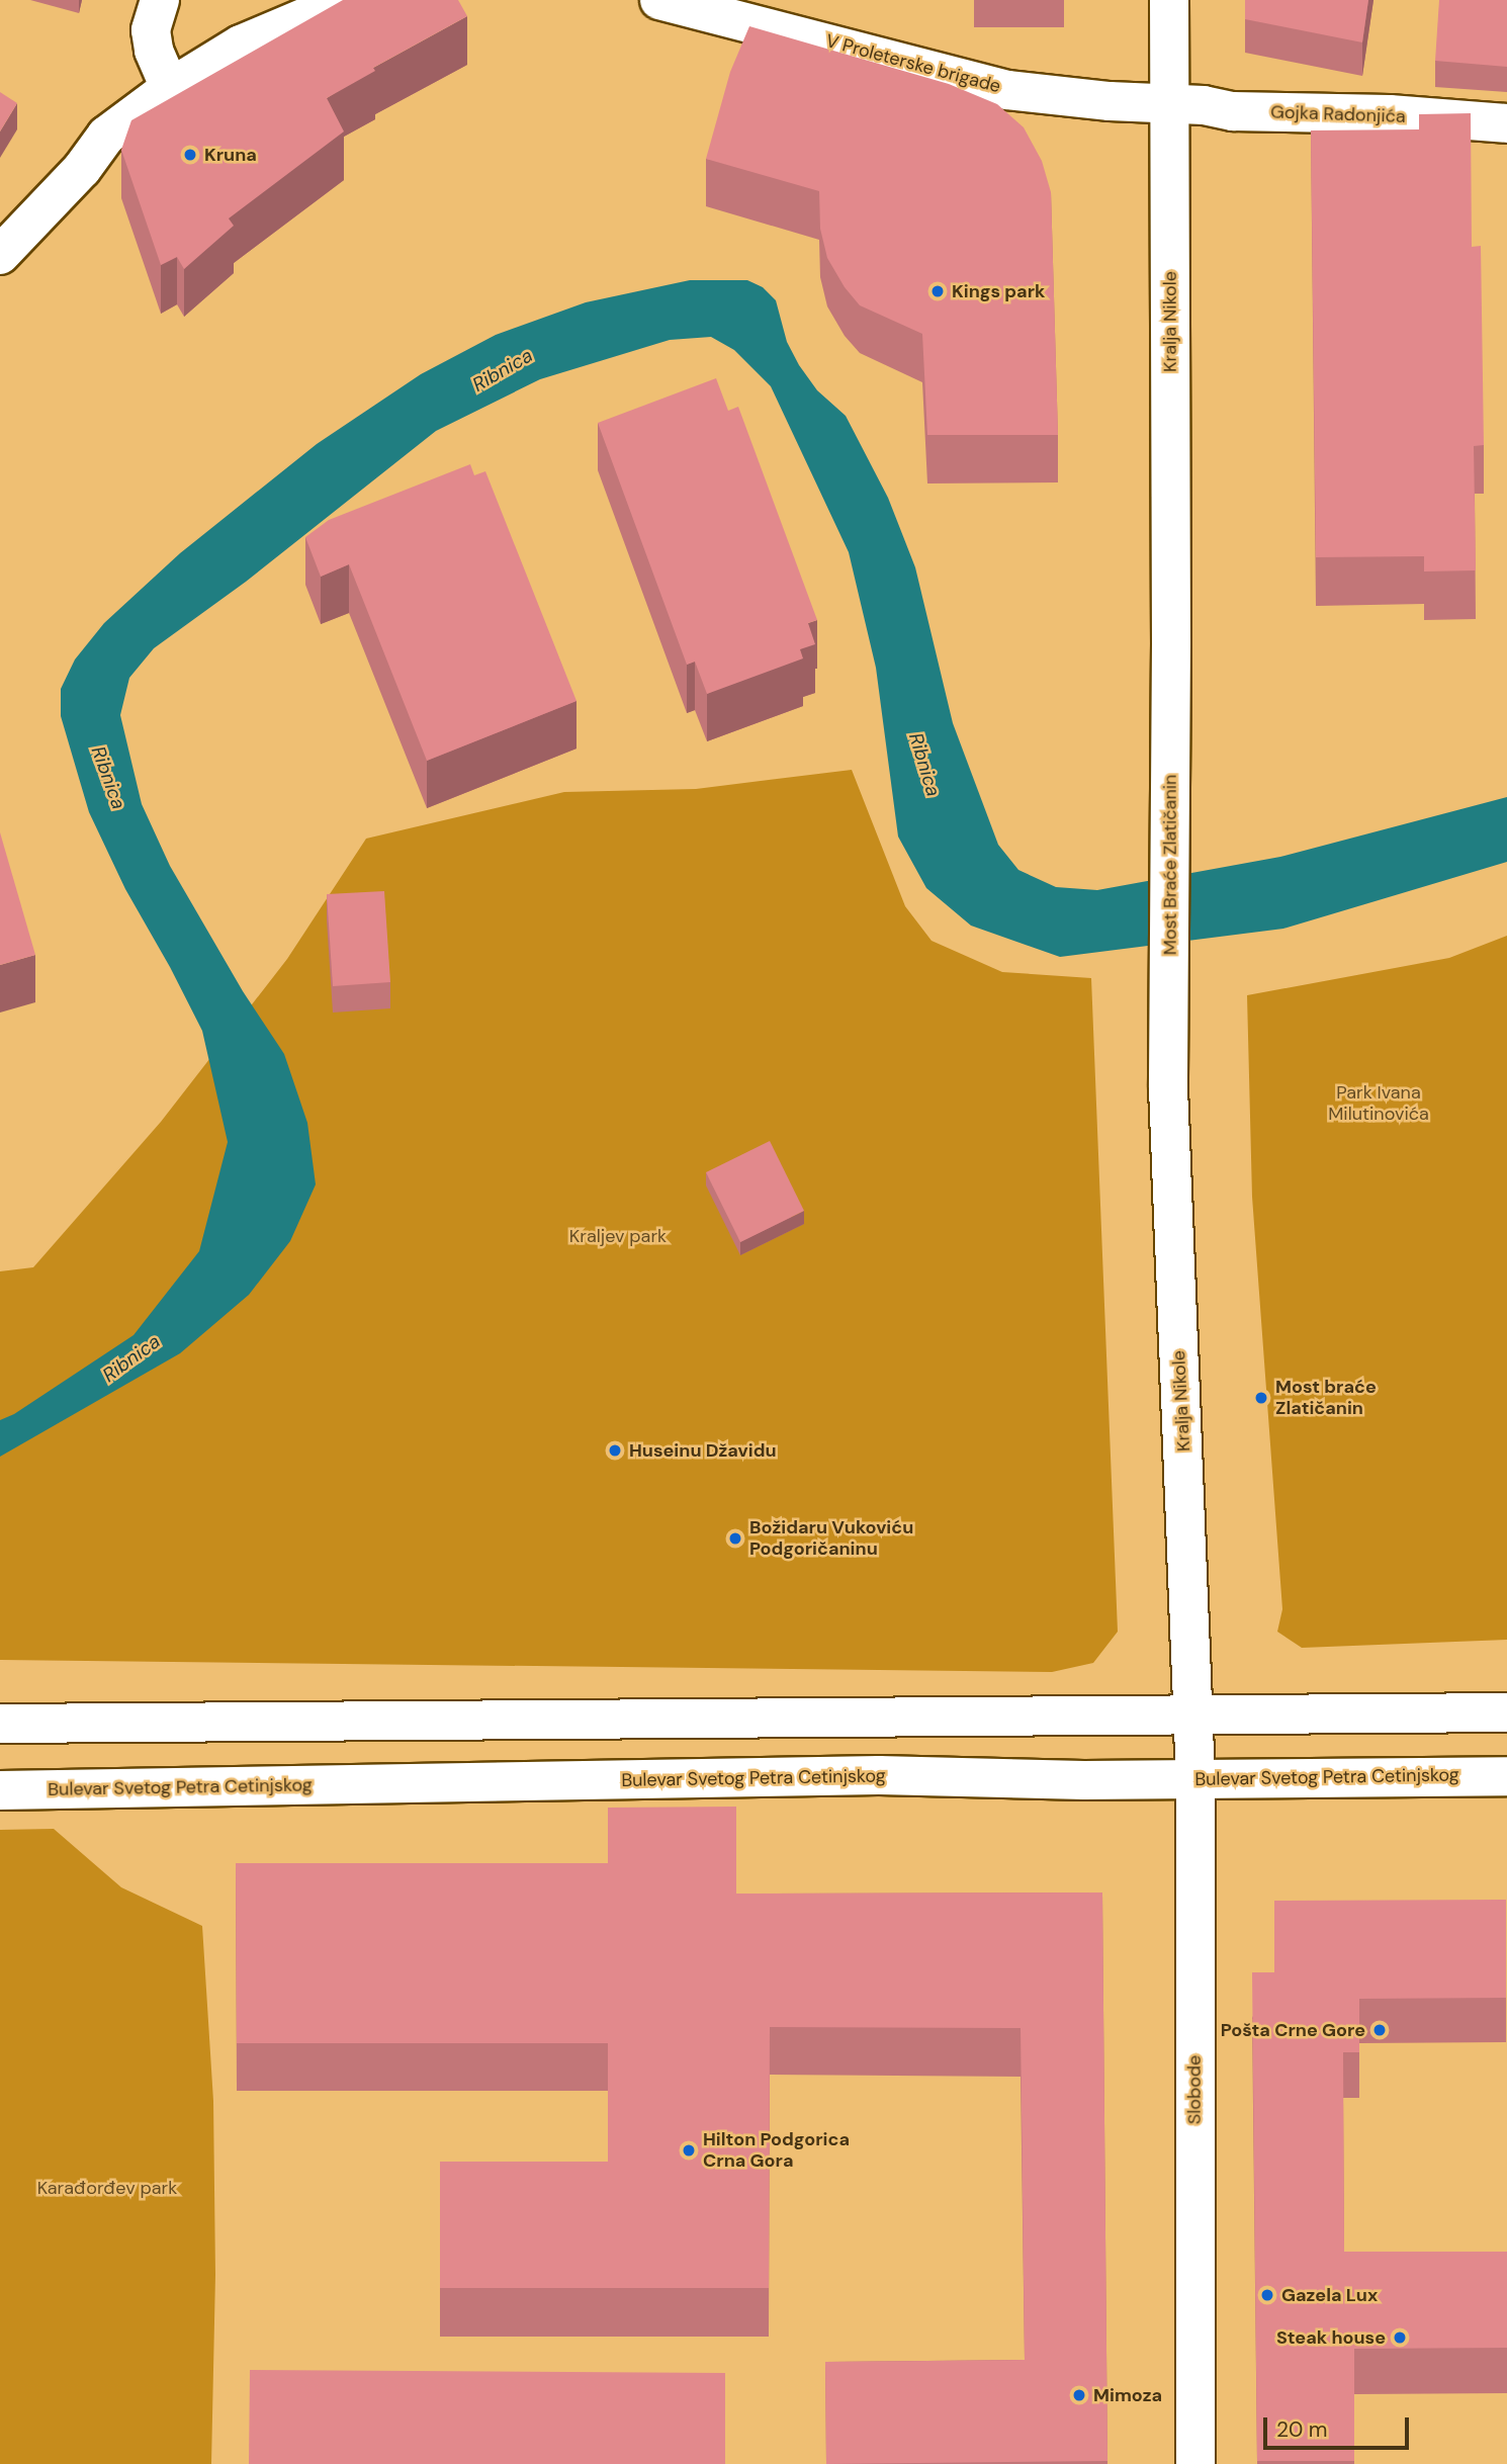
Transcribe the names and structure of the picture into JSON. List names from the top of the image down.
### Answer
{
  "streets": {
    "street": [
      "V Proleterske brigade",
      "Gojka Radonjića",
      "Kralja Nikole",
      "Most Braće Zlatičanin",
      "Bulevar Svetog Petra Cetinjskog",
      "Slobode"
    ]
  },
  "crossings": [
    ["V Proleterske brigade", "Gojka Radonjića"],
    ["V Proleterske brigade", "Kralja Nikole"],
    ["Gojka Radonjića", "Kralja Nikole"],
    ["Kralja Nikole", "Most Braće Zlatičanin"],
    ["Kralja Nikole", "Slobode"],
    ["Bulevar Svetog Petra Cetinjskog", "Slobode"]
  ],
  "water": ["Ribnica"],
  "parks": ["Park Ivana Milutinovića", "Kraljev park", "Karađorđev park"],
  "places": [
    "Kruna",
    "Kings park",
    "Most braće Zlatičanin",
    "Huseinu Džavidu",
    "Božidaru Vukoviću Podgoričaninu",
    "Pošta Crne Gore",
    "Hilton Podgorica Crna Gora",
    "Gazela Lux",
    "Steak house",
    "Mimoza"
  ],
  "scale_bar": "20 m"
}
